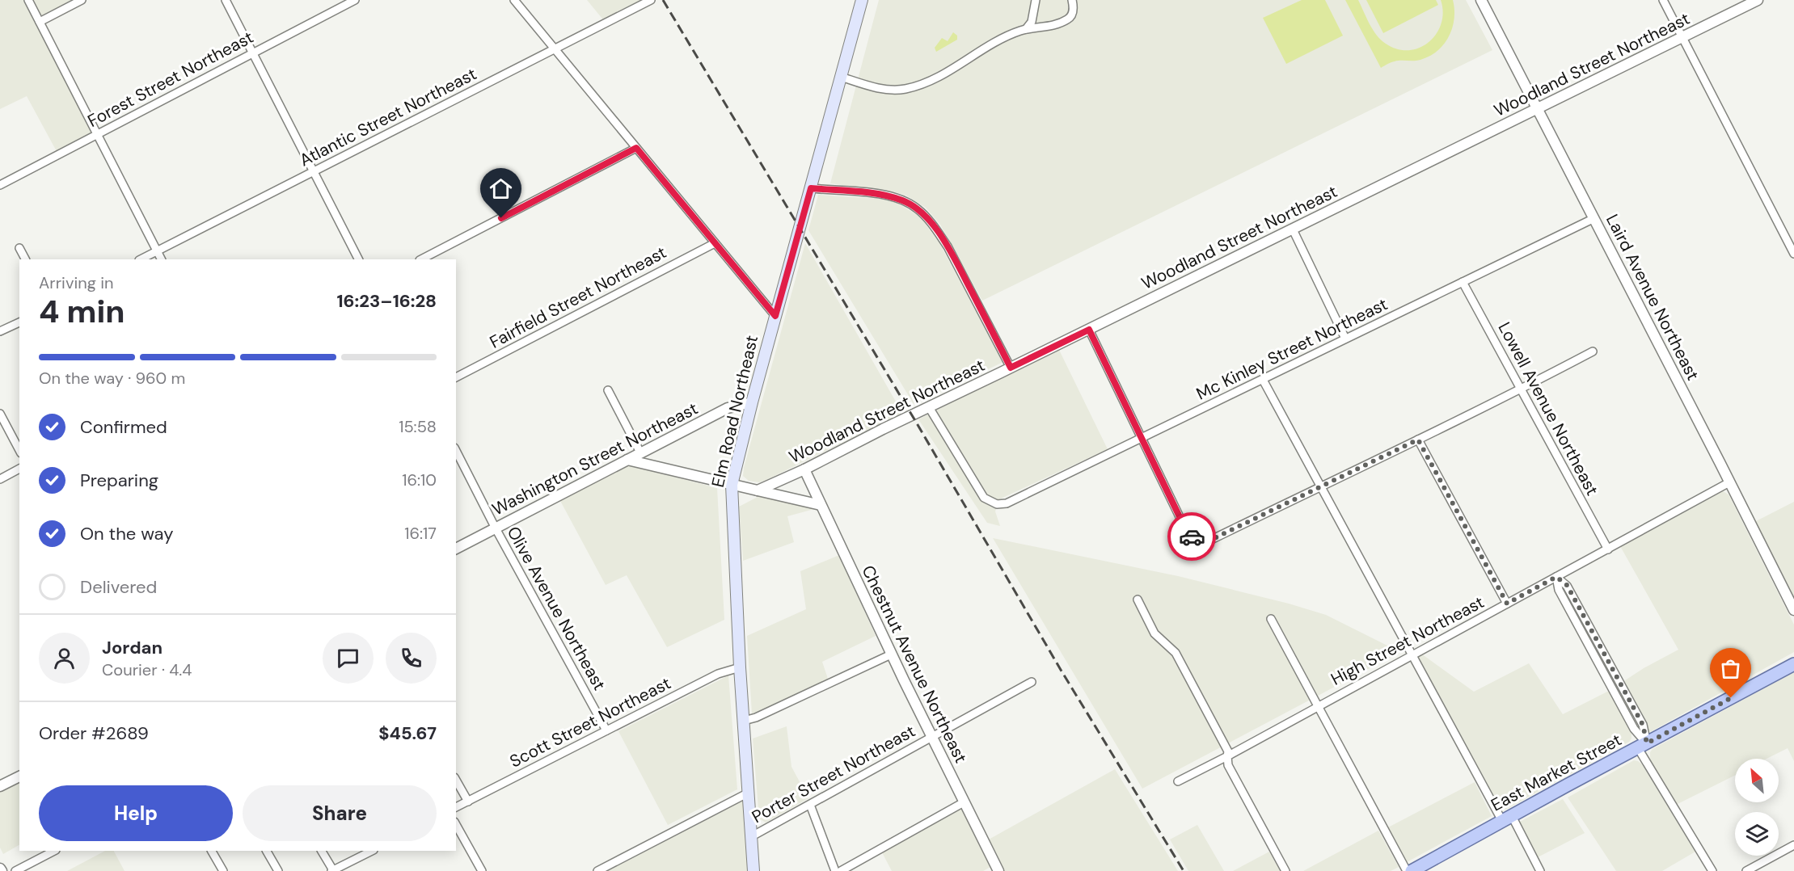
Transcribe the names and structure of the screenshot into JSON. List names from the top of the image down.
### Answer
{
  "streets": {
    "main road": ["Elm Road Northeast", "East Market Street"],
    "street": [
      "Woodland Street Northeast",
      "Forest Street Northeast",
      "Atlantic Street Northeast",
      "Fairfield Street Northeast",
      "Laird Avenue Northeast",
      "Mc Kinley Street Northeast",
      "Lowell Avenue Northeast",
      "Washington Street Northeast",
      "Olive Avenue Northeast",
      "High Street Northeast",
      "Chestnut Avenue Northeast",
      "Scott Street Northeast",
      "Porter Street Northeast"
    ]
  },
  "crossings": [
    ["Woodland Street Northeast", "Laird Avenue Northeast"],
    ["Woodland Street Northeast", "Mc Kinley Street Northeast"],
    ["Woodland Street Northeast", "Chestnut Avenue Northeast"],
    ["Laird Avenue Northeast", "Mc Kinley Street Northeast"],
    ["Laird Avenue Northeast", "High Street Northeast"],
    ["Mc Kinley Street Northeast", "Lowell Avenue Northeast"],
    ["Lowell Avenue Northeast", "High Street Northeast"],
    ["Elm Road Northeast", "Washington Street Northeast"],
    ["Elm Road Northeast", "Scott Street Northeast"],
    ["Elm Road Northeast", "Porter Street Northeast"],
    ["Washington Street Northeast", "Olive Avenue Northeast"],
    ["Olive Avenue Northeast", "Scott Street Northeast"],
    ["Chestnut Avenue Northeast", "Porter Street Northeast"]
  ],
  "north": "top left",
  "page": {
    "heading": ["4 min", "Arriving in", "16:23–16:28"],
    "panel": [
      "Jordan",
      "Courier · 4.4",
      "Order #2689",
      "$45.67"
    ],
    "bar": "On the way · 960 m",
    "list": [
      ["Confirmed", "15:58"],
      ["Preparing", "16:10"],
      ["On the way", "16:17"],
      "Delivered"
    ],
    "buttons": ["Help", "Share"]
  }
}
